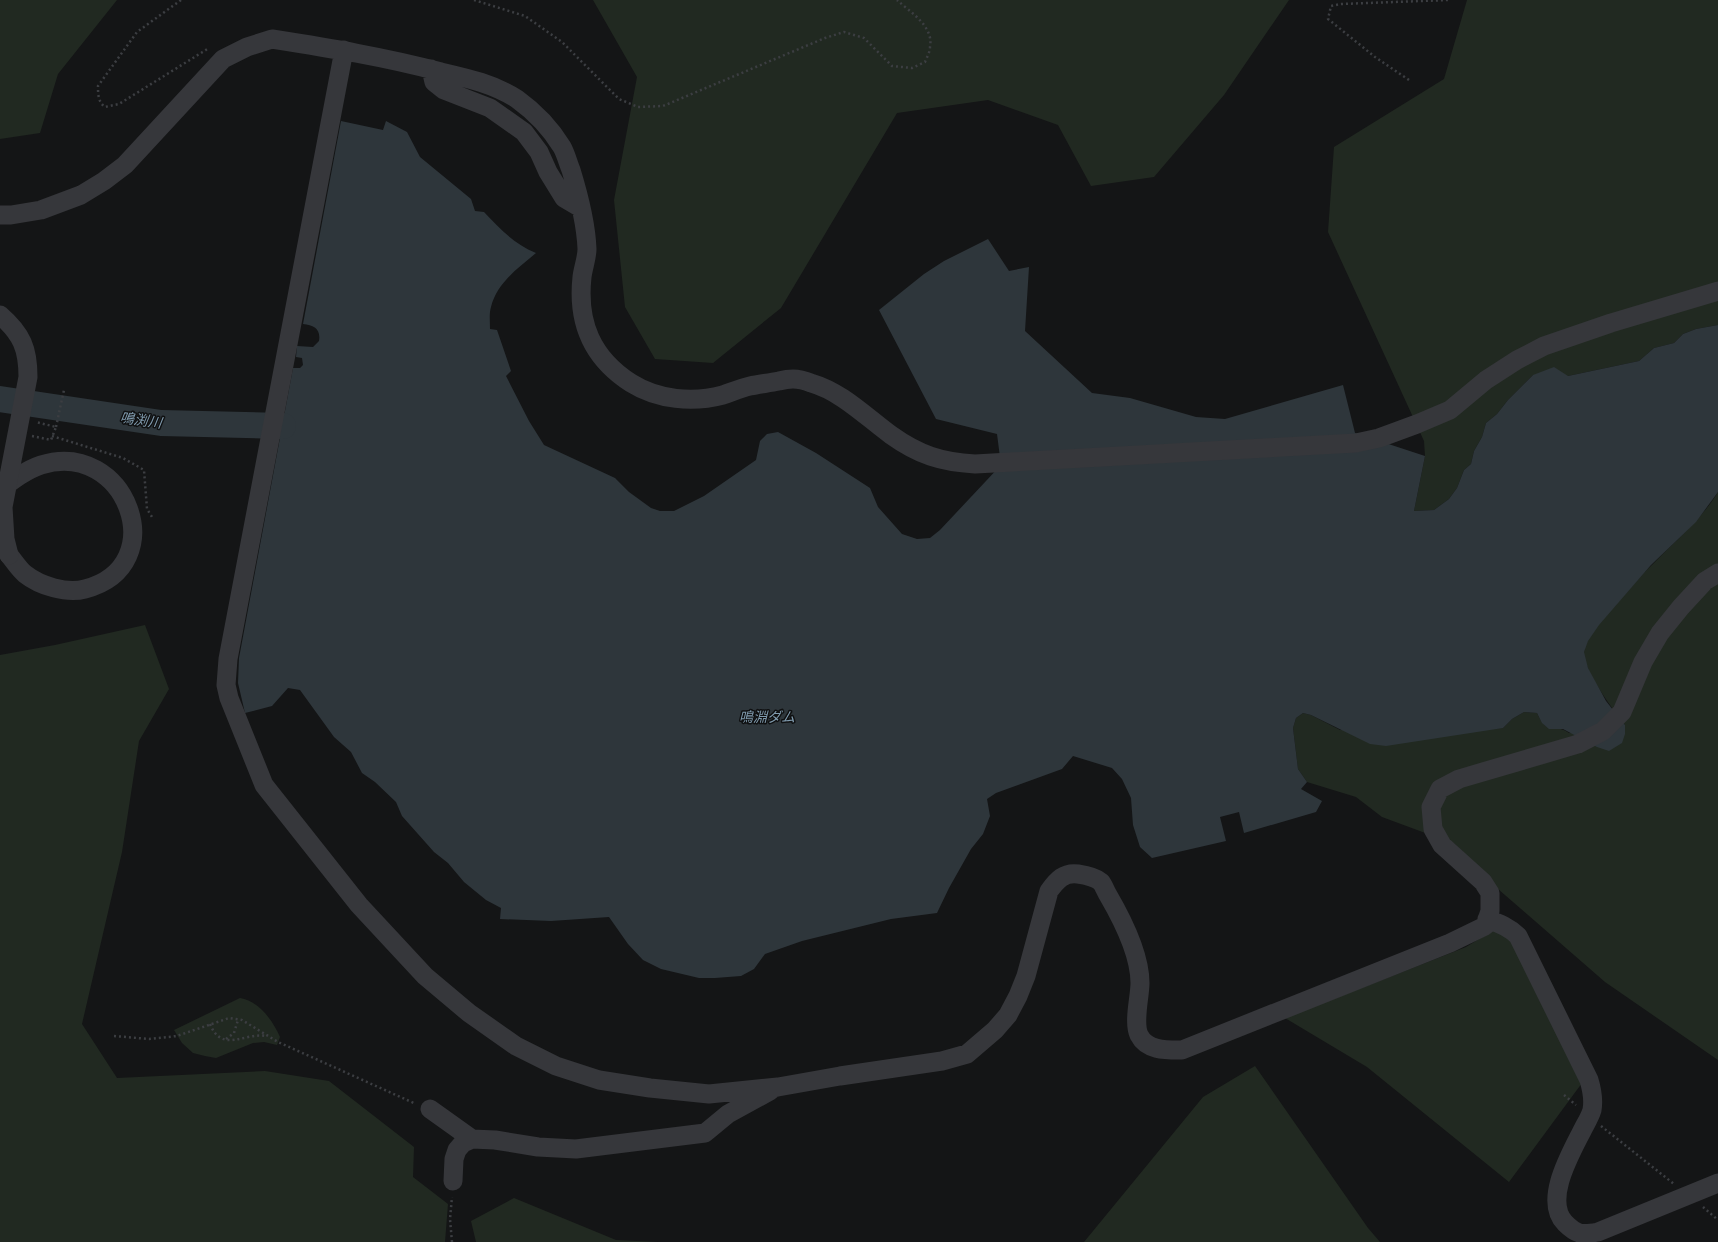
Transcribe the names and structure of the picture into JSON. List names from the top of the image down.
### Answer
{
  "water": ["鳴渕川", "鳴淵ダム"]
}
